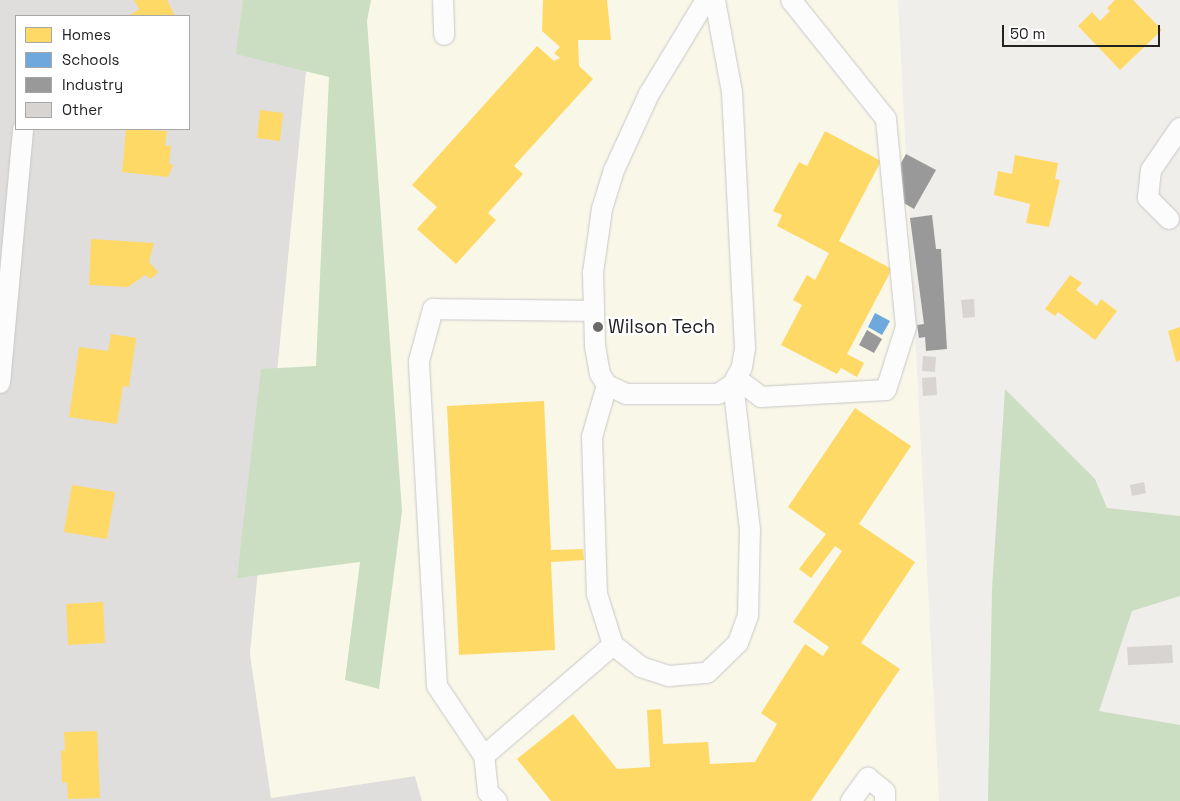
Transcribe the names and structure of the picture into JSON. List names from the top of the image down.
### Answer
{
  "places": ["Wilson Tech"],
  "legend": [
    "Homes",
    "Schools",
    "Industry",
    "Other"
  ],
  "scale_bar": "50 m"
}
